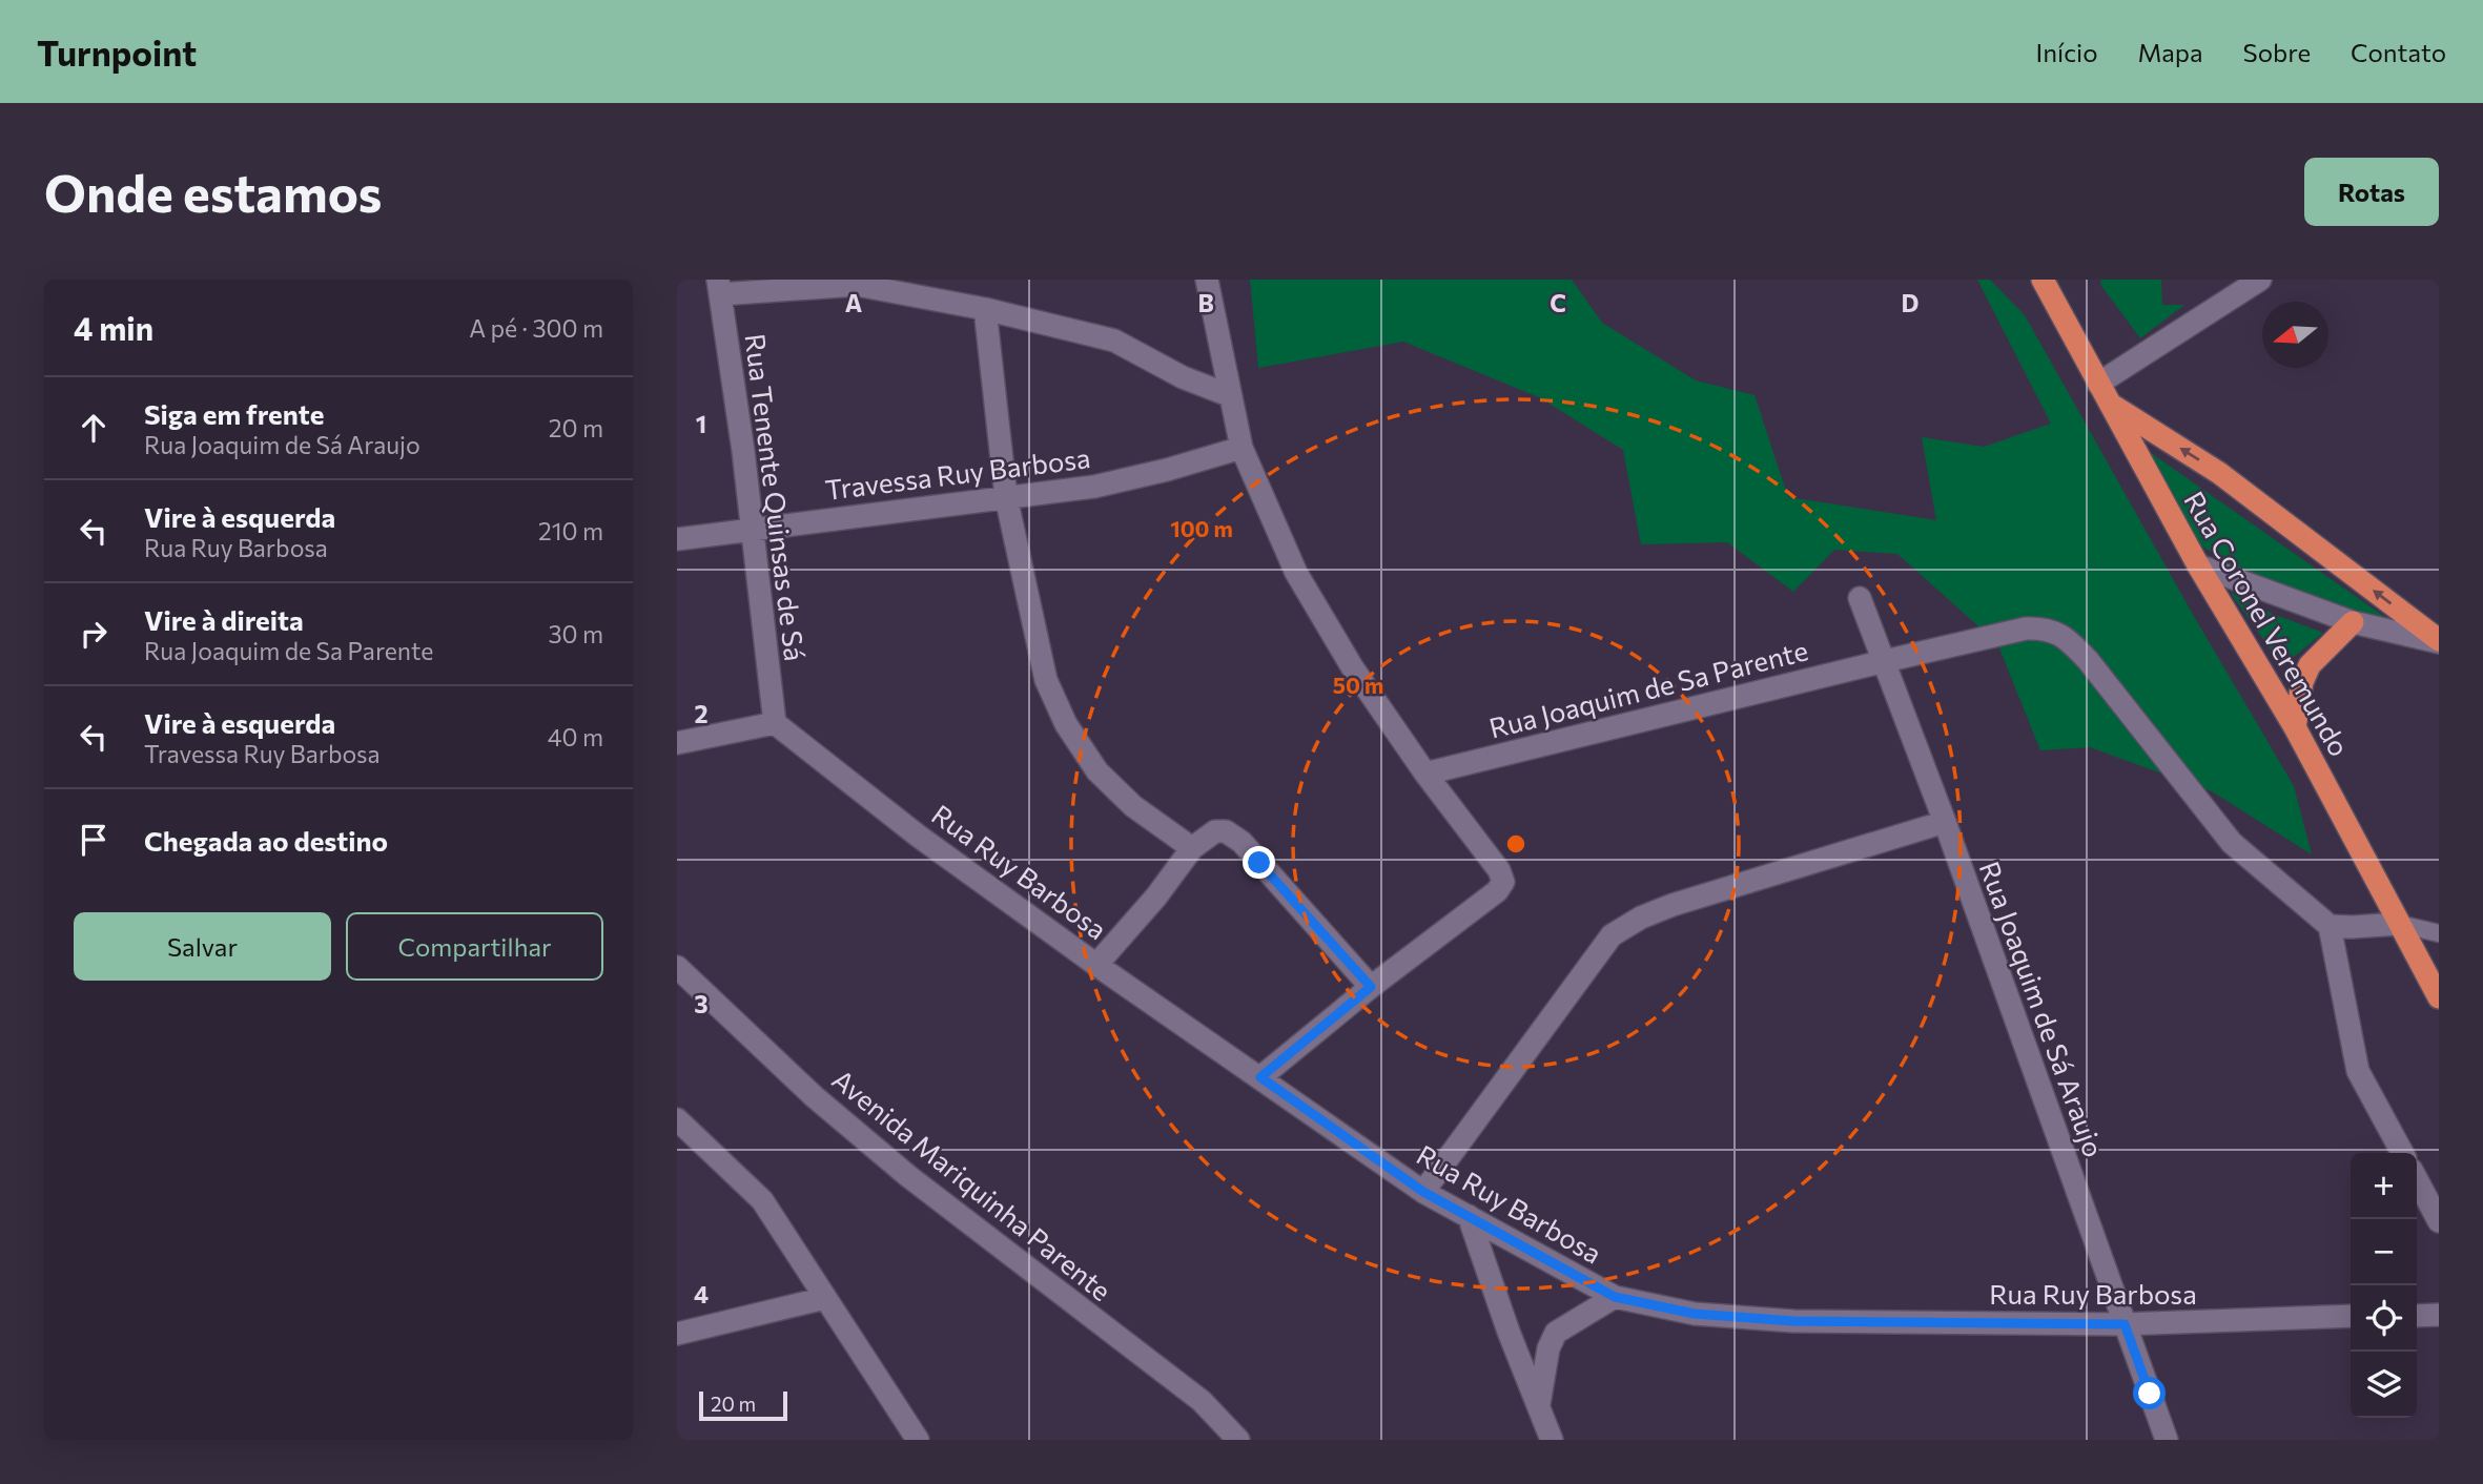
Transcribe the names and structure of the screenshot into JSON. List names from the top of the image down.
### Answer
{
  "streets": {
    "highway": ["Rua Coronel Veremundo"],
    "street": [
      "Travessa Ruy Barbosa",
      "Rua Tenente Quinsas de Sá",
      "Rua Joaquim de Sa Parente",
      "Rua Ruy Barbosa",
      "Rua Joaquim de Sá Araujo",
      "Avenida Mariquinha Parente"
    ]
  },
  "crossings": [
    ["Travessa Ruy Barbosa", "Rua Tenente Quinsas de Sá"],
    ["Rua Tenente Quinsas de Sá", "Rua Ruy Barbosa"],
    ["Rua Joaquim de Sa Parente", "Rua Joaquim de Sá Araujo"],
    ["Rua Ruy Barbosa", "Rua Joaquim de Sá Araujo"]
  ],
  "scale_bar": "20 m",
  "north": "left",
  "page": {
    "header": "Turnpoint",
    "nav": [
      "Início",
      "Mapa",
      "Sobre",
      "Contato"
    ],
    "buttons": [
      "Rotas",
      ["Salvar", "Compartilhar"]
    ],
    "title": "Onde estamos",
    "heading": ["4 min", "A pé · 300 m"],
    "list": [
      ["Siga em frente", "Rua Joaquim de Sá Araujo", "20 m"],
      ["Vire à esquerda", "Rua Ruy Barbosa", "210 m"],
      ["Vire à direita", "Rua Joaquim de Sa Parente", "30 m"],
      ["Vire à esquerda", "Travessa Ruy Barbosa", "40 m"],
      "Chegada ao destino"
    ],
    "map_buttons": ["+", "−"],
    "scale": "20 m"
  },
  "grid": {
    "columns": [
      "A",
      "B",
      "C",
      "D"
    ],
    "rows": [
      "1",
      "2",
      "3",
      "4"
    ]
  },
  "rings": ["100 m", "50 m"]
}
